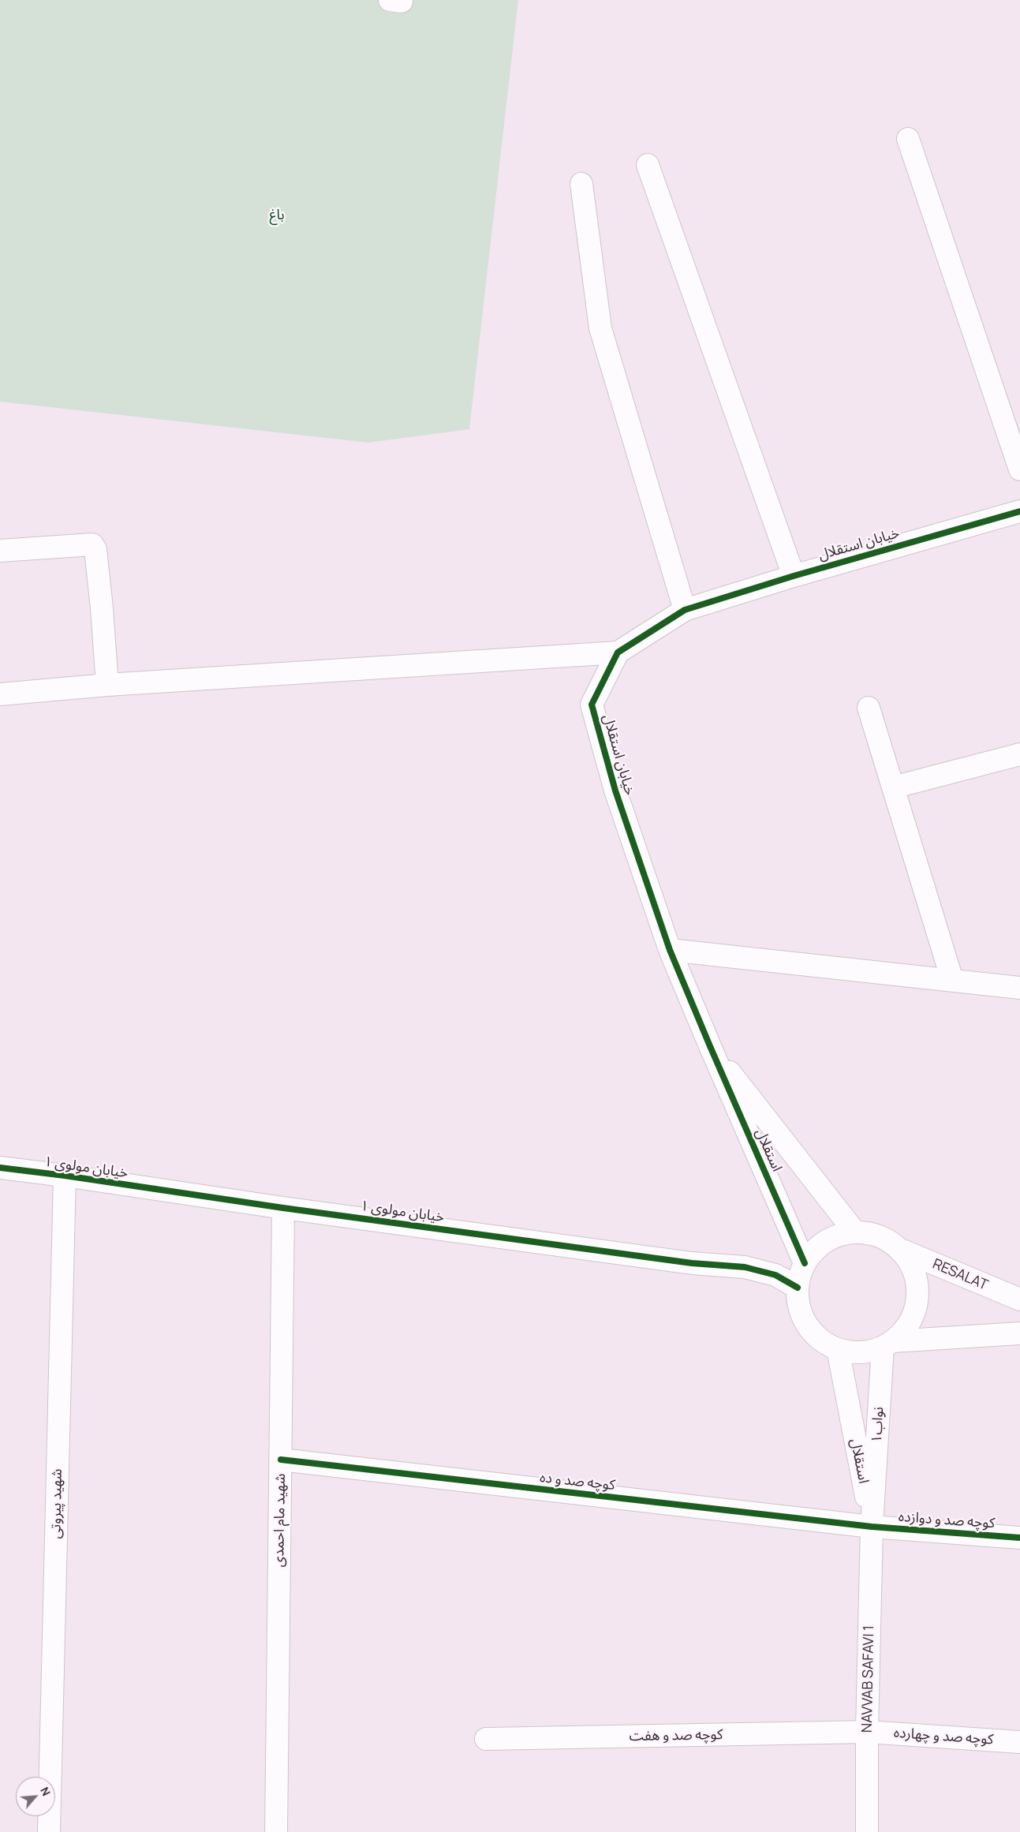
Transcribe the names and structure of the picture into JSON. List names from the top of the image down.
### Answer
{
  "streets": {
    "street": [
      "خیابان استقلال",
      "استقلال",
      "خیابان مولوی ۱",
      "RESALAT",
      "نواب۱",
      "کوچه صد و ده",
      "شهید پیروتی",
      "شهید مام احمدی",
      "کوچه صد و دوازده",
      "NAVVAB SAFAVI 1",
      "کوچه صد و هفت",
      "کوچه صد و چهارده"
    ]
  },
  "crossings": [
    ["خیابان استقلال", "استقلال"],
    ["استقلال", "خیابان مولوی ۱"],
    ["استقلال", "RESALAT"],
    ["استقلال", "نواب۱"],
    ["استقلال", "کوچه صد و ده"],
    ["استقلال", "کوچه صد و دوازده"],
    ["استقلال", "NAVVAB SAFAVI 1"],
    ["خیابان مولوی ۱", "RESALAT"],
    ["خیابان مولوی ۱", "نواب۱"],
    ["خیابان مولوی ۱", "شهید پیروتی"],
    ["خیابان مولوی ۱", "شهید مام احمدی"],
    ["RESALAT", "نواب۱"],
    ["نواب۱", "کوچه صد و ده"],
    ["نواب۱", "کوچه صد و دوازده"],
    ["نواب۱", "NAVVAB SAFAVI 1"],
    ["کوچه صد و ده", "شهید مام احمدی"],
    ["کوچه صد و ده", "کوچه صد و دوازده"],
    ["کوچه صد و ده", "NAVVAB SAFAVI 1"],
    ["کوچه صد و دوازده", "NAVVAB SAFAVI 1"],
    ["NAVVAB SAFAVI 1", "کوچه صد و هفت"],
    ["NAVVAB SAFAVI 1", "کوچه صد و چهارده"],
    ["کوچه صد و هفت", "کوچه صد و چهارده"]
  ],
  "parks": ["باغ"],
  "north": "top right"
}
